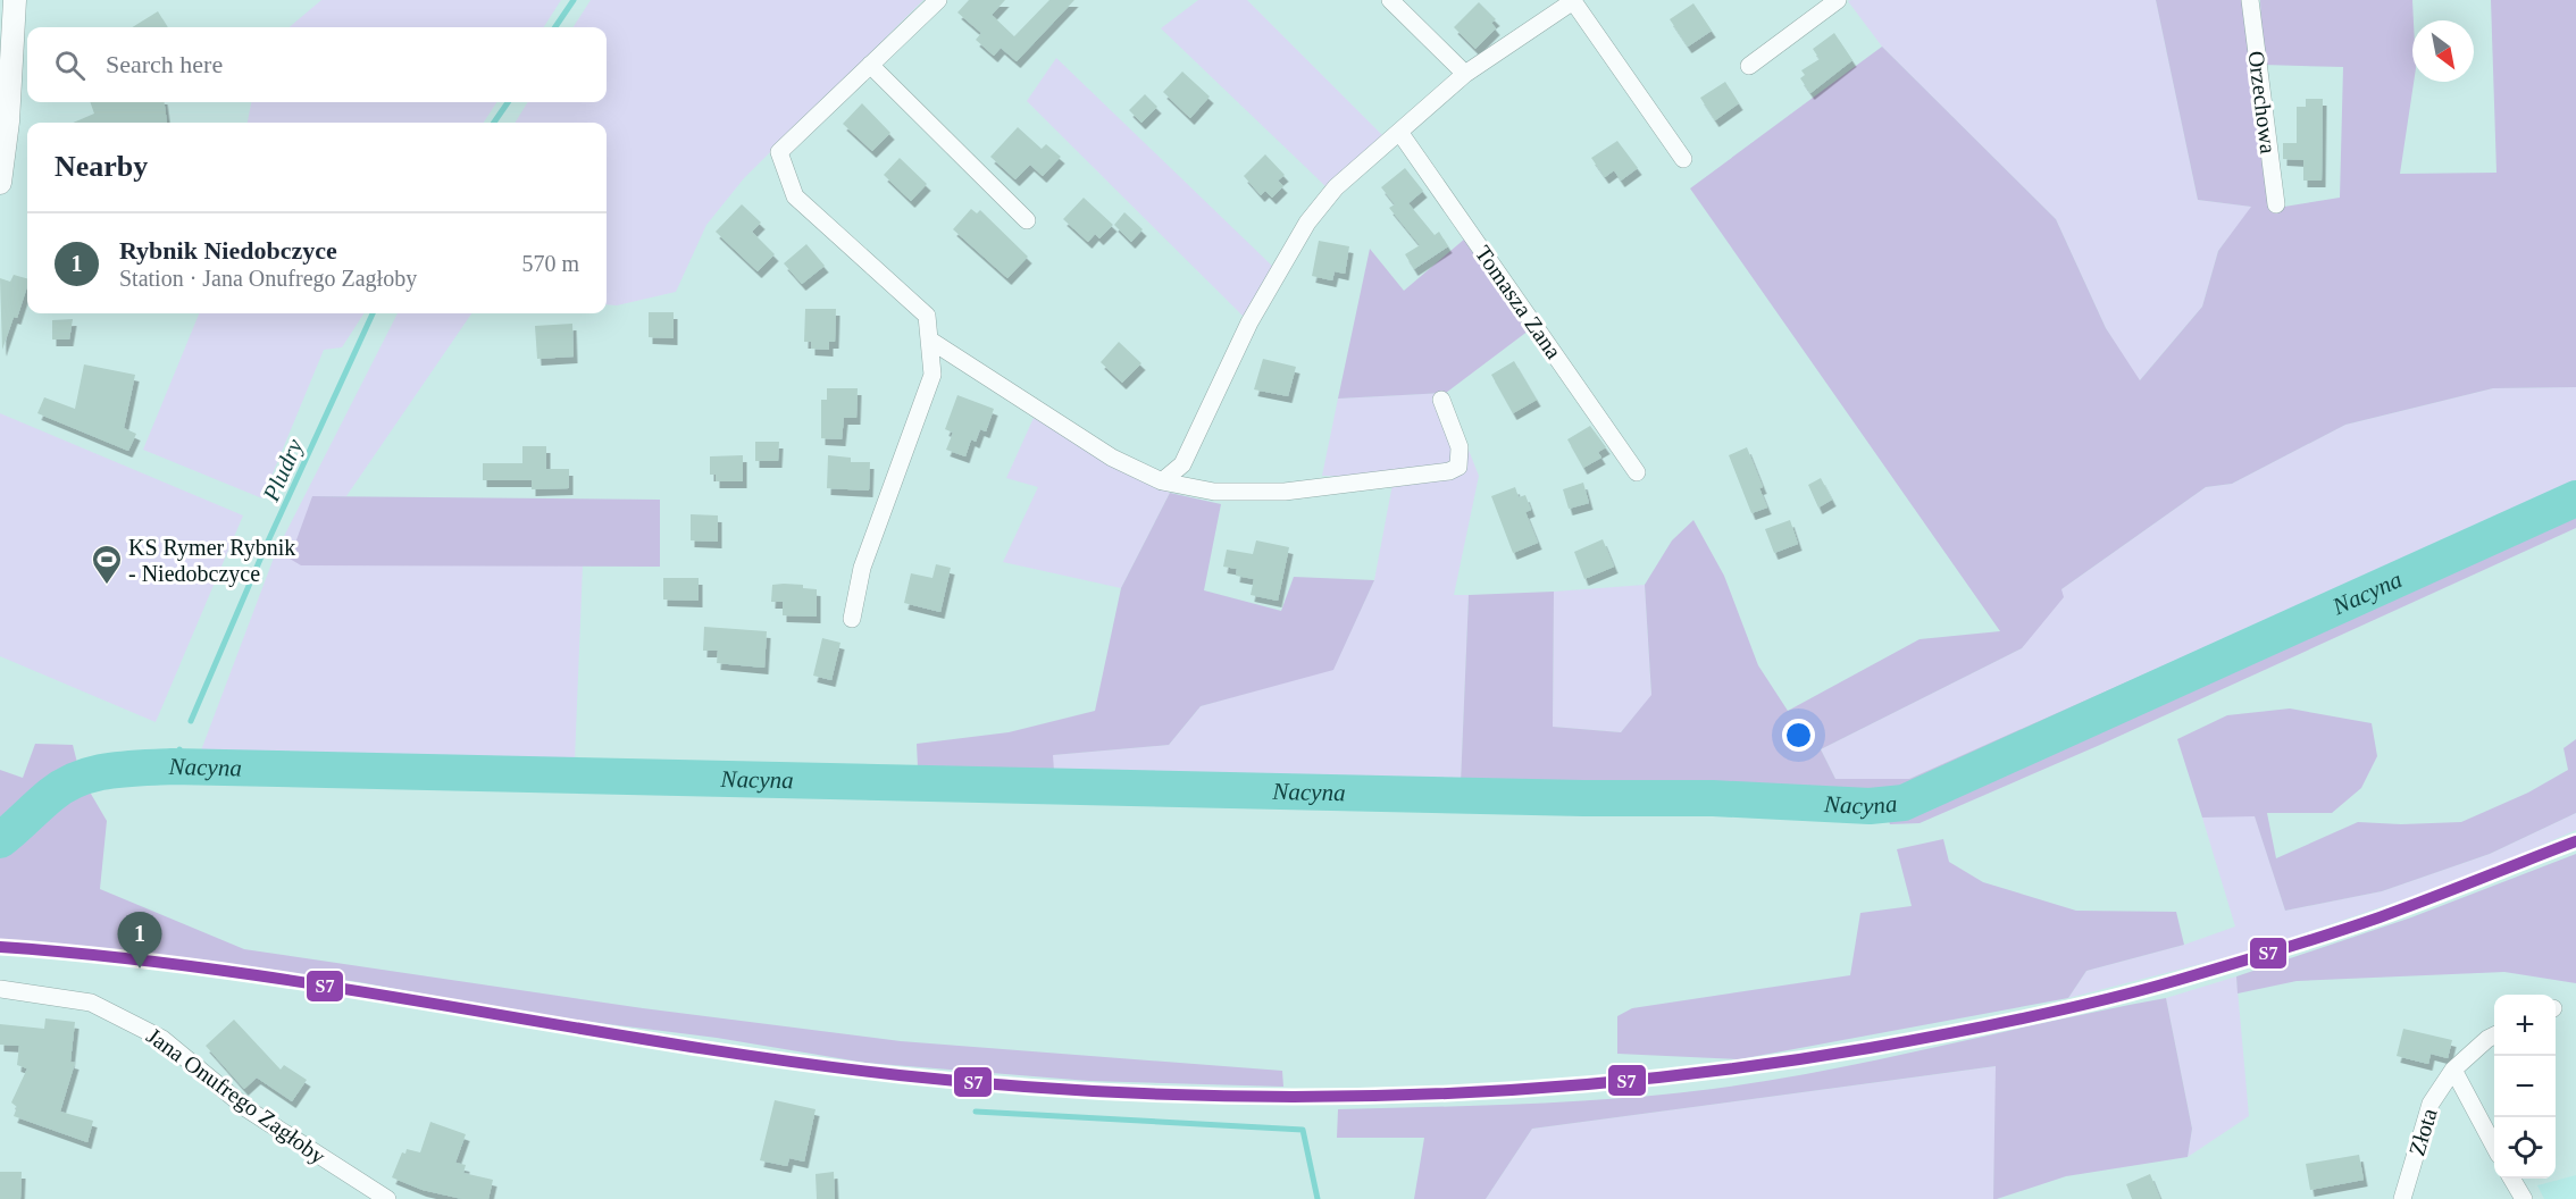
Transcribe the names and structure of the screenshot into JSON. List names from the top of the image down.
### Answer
{
  "streets": {
    "street": [
      "Orzechowa",
      "Tomasza Zana",
      "Jana Onufrego Zagłoby",
      "Złota"
    ]
  },
  "water": ["Pludry", "Nacyna"],
  "places": {
    "sports": ["KS Rymer Rybnik - Niedobczyce"]
  },
  "lines": ["transit line S7"],
  "north": "bottom right",
  "page": {
    "search": "Search here",
    "heading": "Nearby",
    "list": [
      {
        "mark": "1",
        "name": "Rybnik Niedobczyce",
        "note": "Station · Jana Onufrego Zagłoby",
        "value": "570 m"
      }
    ],
    "pins": "1",
    "map_buttons": ["+", "−"]
  }
}
